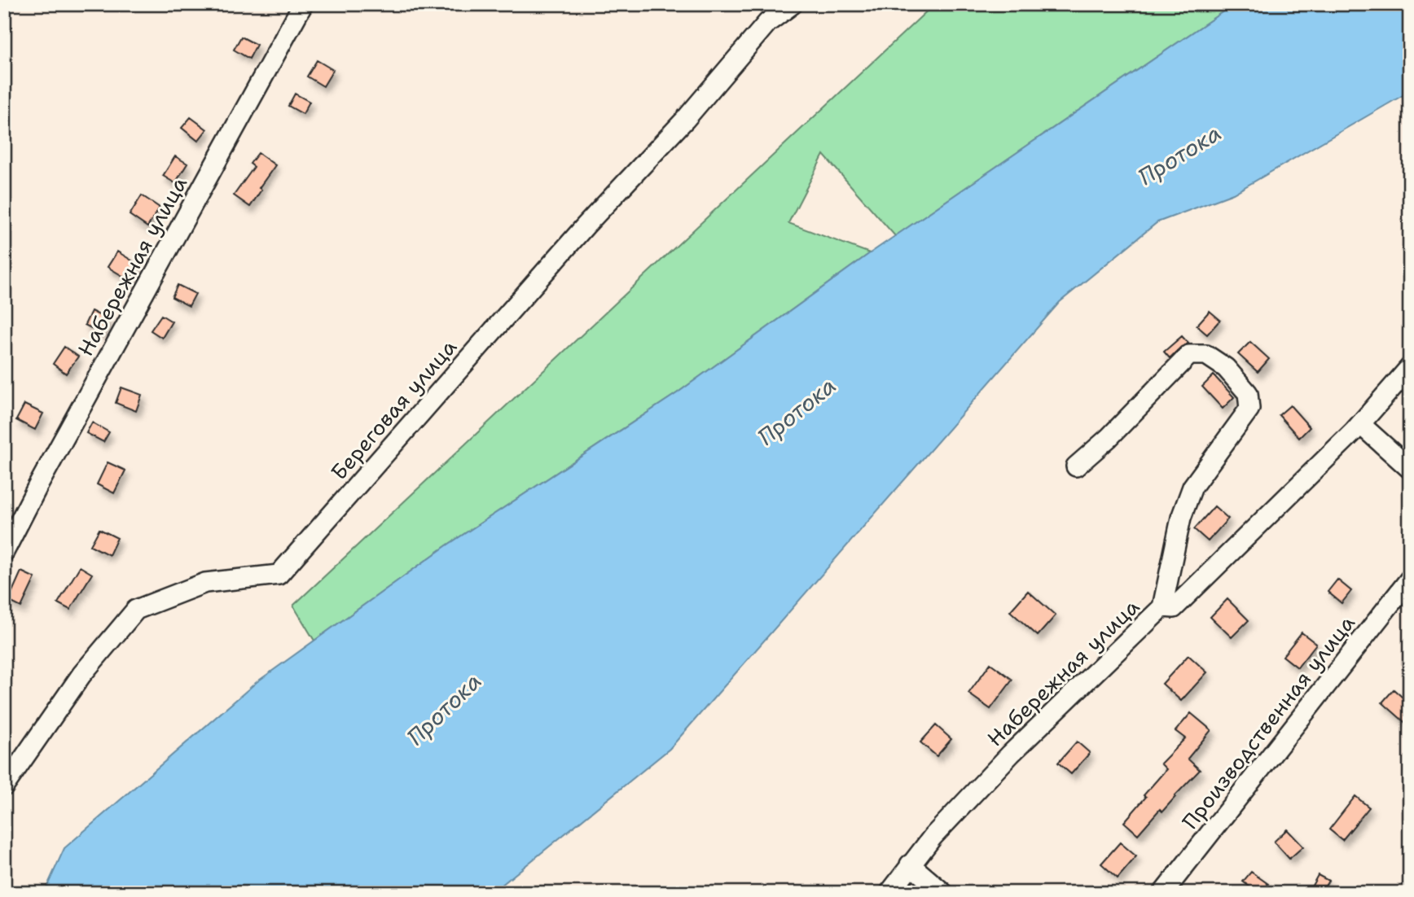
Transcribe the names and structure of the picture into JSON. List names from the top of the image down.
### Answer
{
  "streets": {
    "street": ["Набережная улица", "Береговая улица", "Производственная улица"]
  },
  "water": ["Протока"]
}
